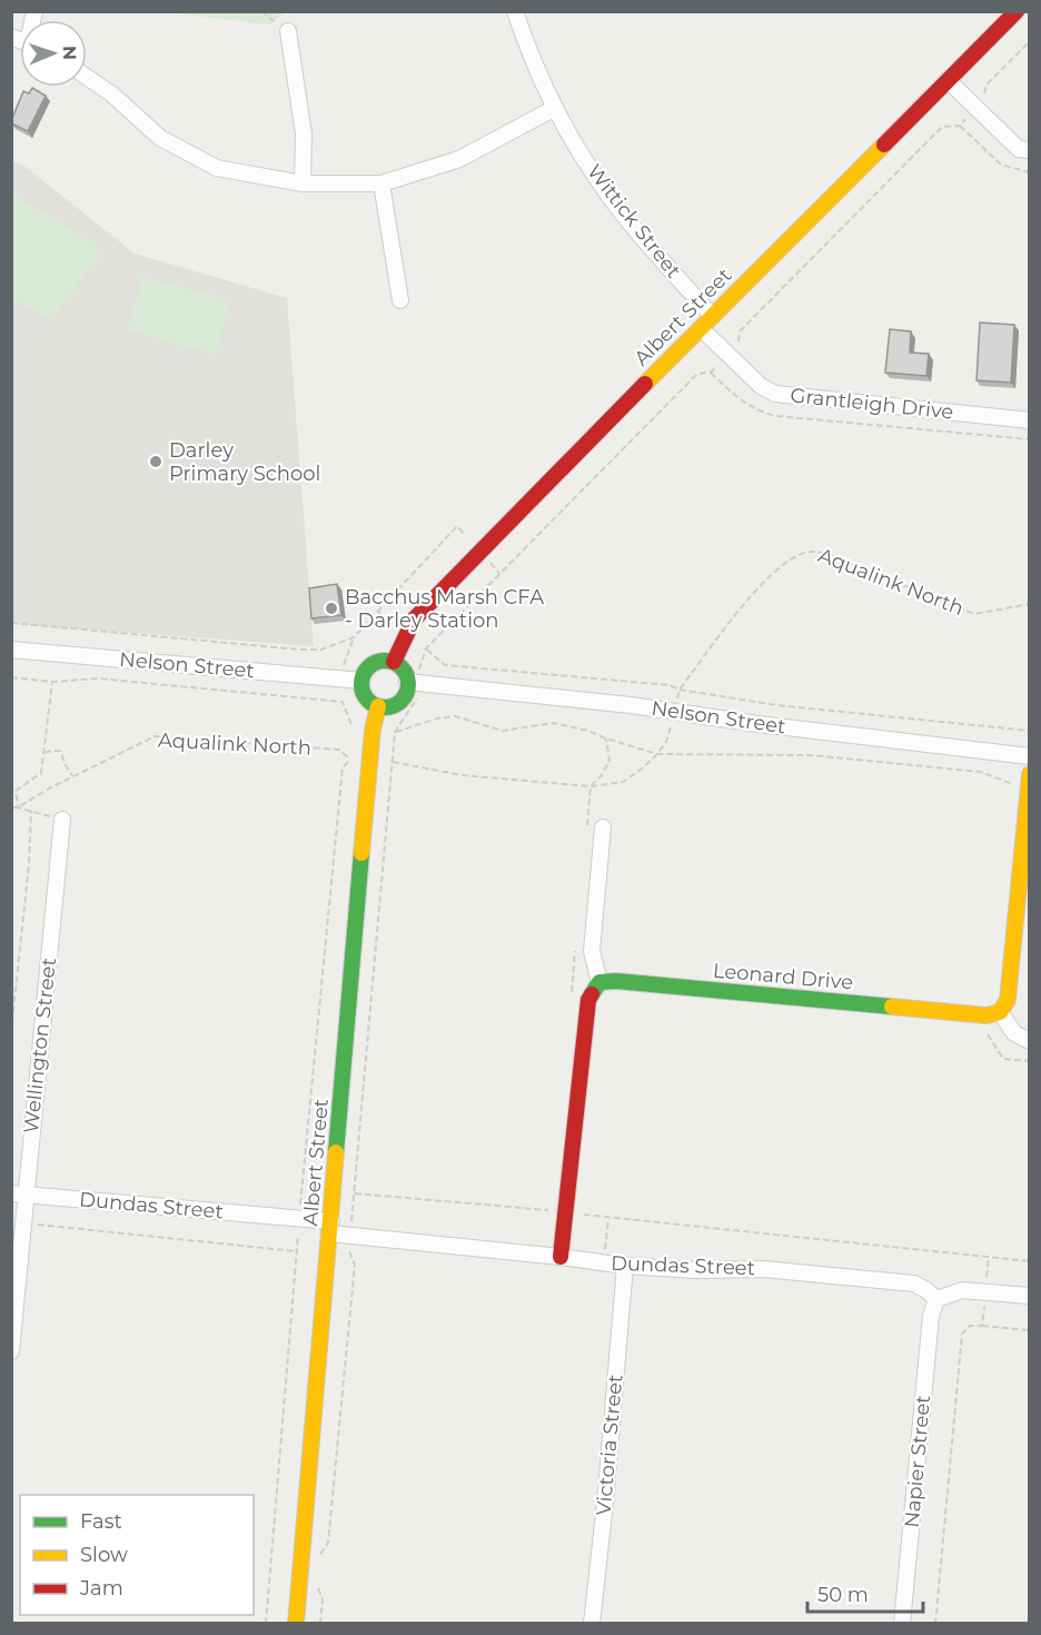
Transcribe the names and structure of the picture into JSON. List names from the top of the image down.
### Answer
{
  "streets": {
    "street": [
      "Wittick Street",
      "Albert Street",
      "Grantleigh Drive",
      "Nelson Street",
      "Leonard Drive",
      "Wellington Street",
      "Dundas Street",
      "Victoria Street",
      "Napier Street"
    ],
    "path": ["Aqualink North"]
  },
  "crossings": [
    ["Wittick Street", "Albert Street"],
    ["Albert Street", "Grantleigh Drive"],
    ["Albert Street", "Nelson Street"],
    ["Albert Street", "Dundas Street"],
    ["Aqualink North", "Nelson Street"],
    ["Wellington Street", "Dundas Street"],
    ["Dundas Street", "Victoria Street"],
    ["Dundas Street", "Napier Street"]
  ],
  "places": ["Darley Primary School", "Bacchus Marsh CFA - Darley Station"],
  "legend": ["Fast", "Slow", "Jam"],
  "scale_bar": "50 m",
  "north": "right"
}
